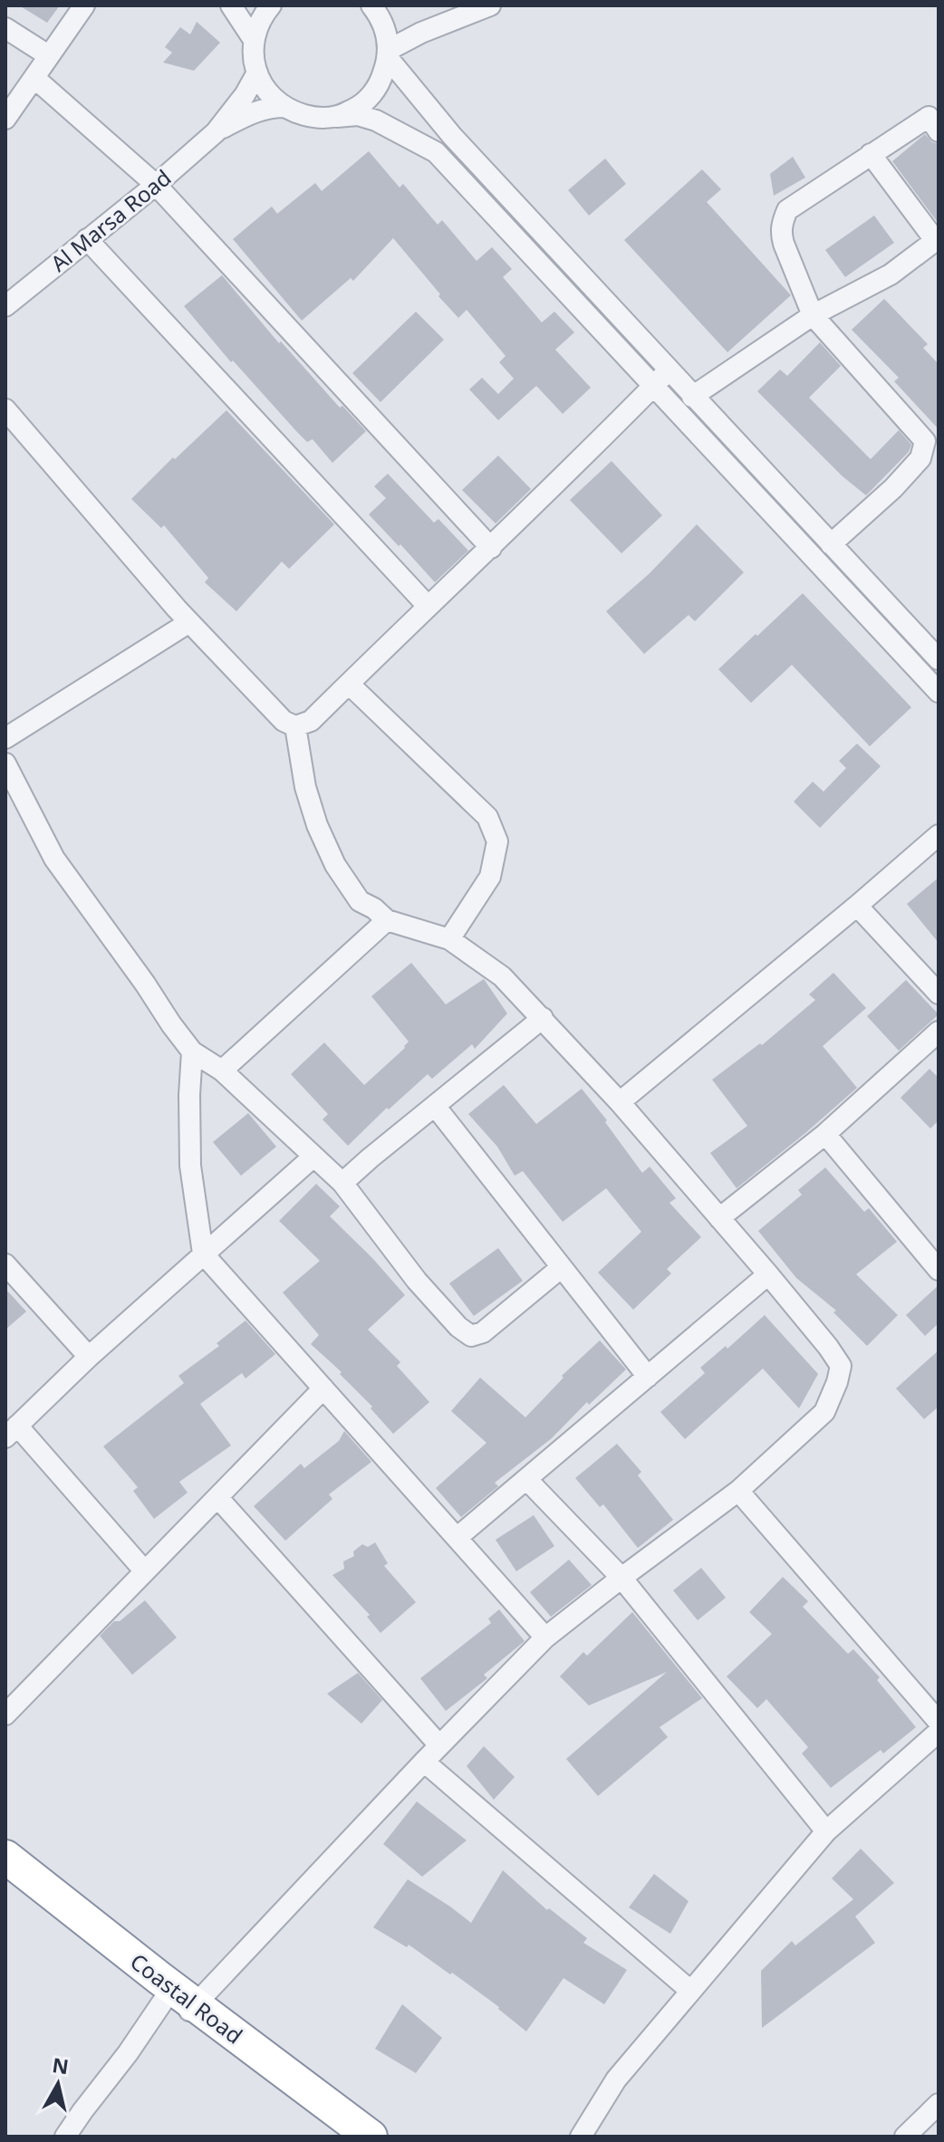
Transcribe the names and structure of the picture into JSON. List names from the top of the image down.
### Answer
{
  "streets": {
    "highway": ["Coastal Road"],
    "street": ["Al Marsa Road"]
  },
  "north": "top"
}
